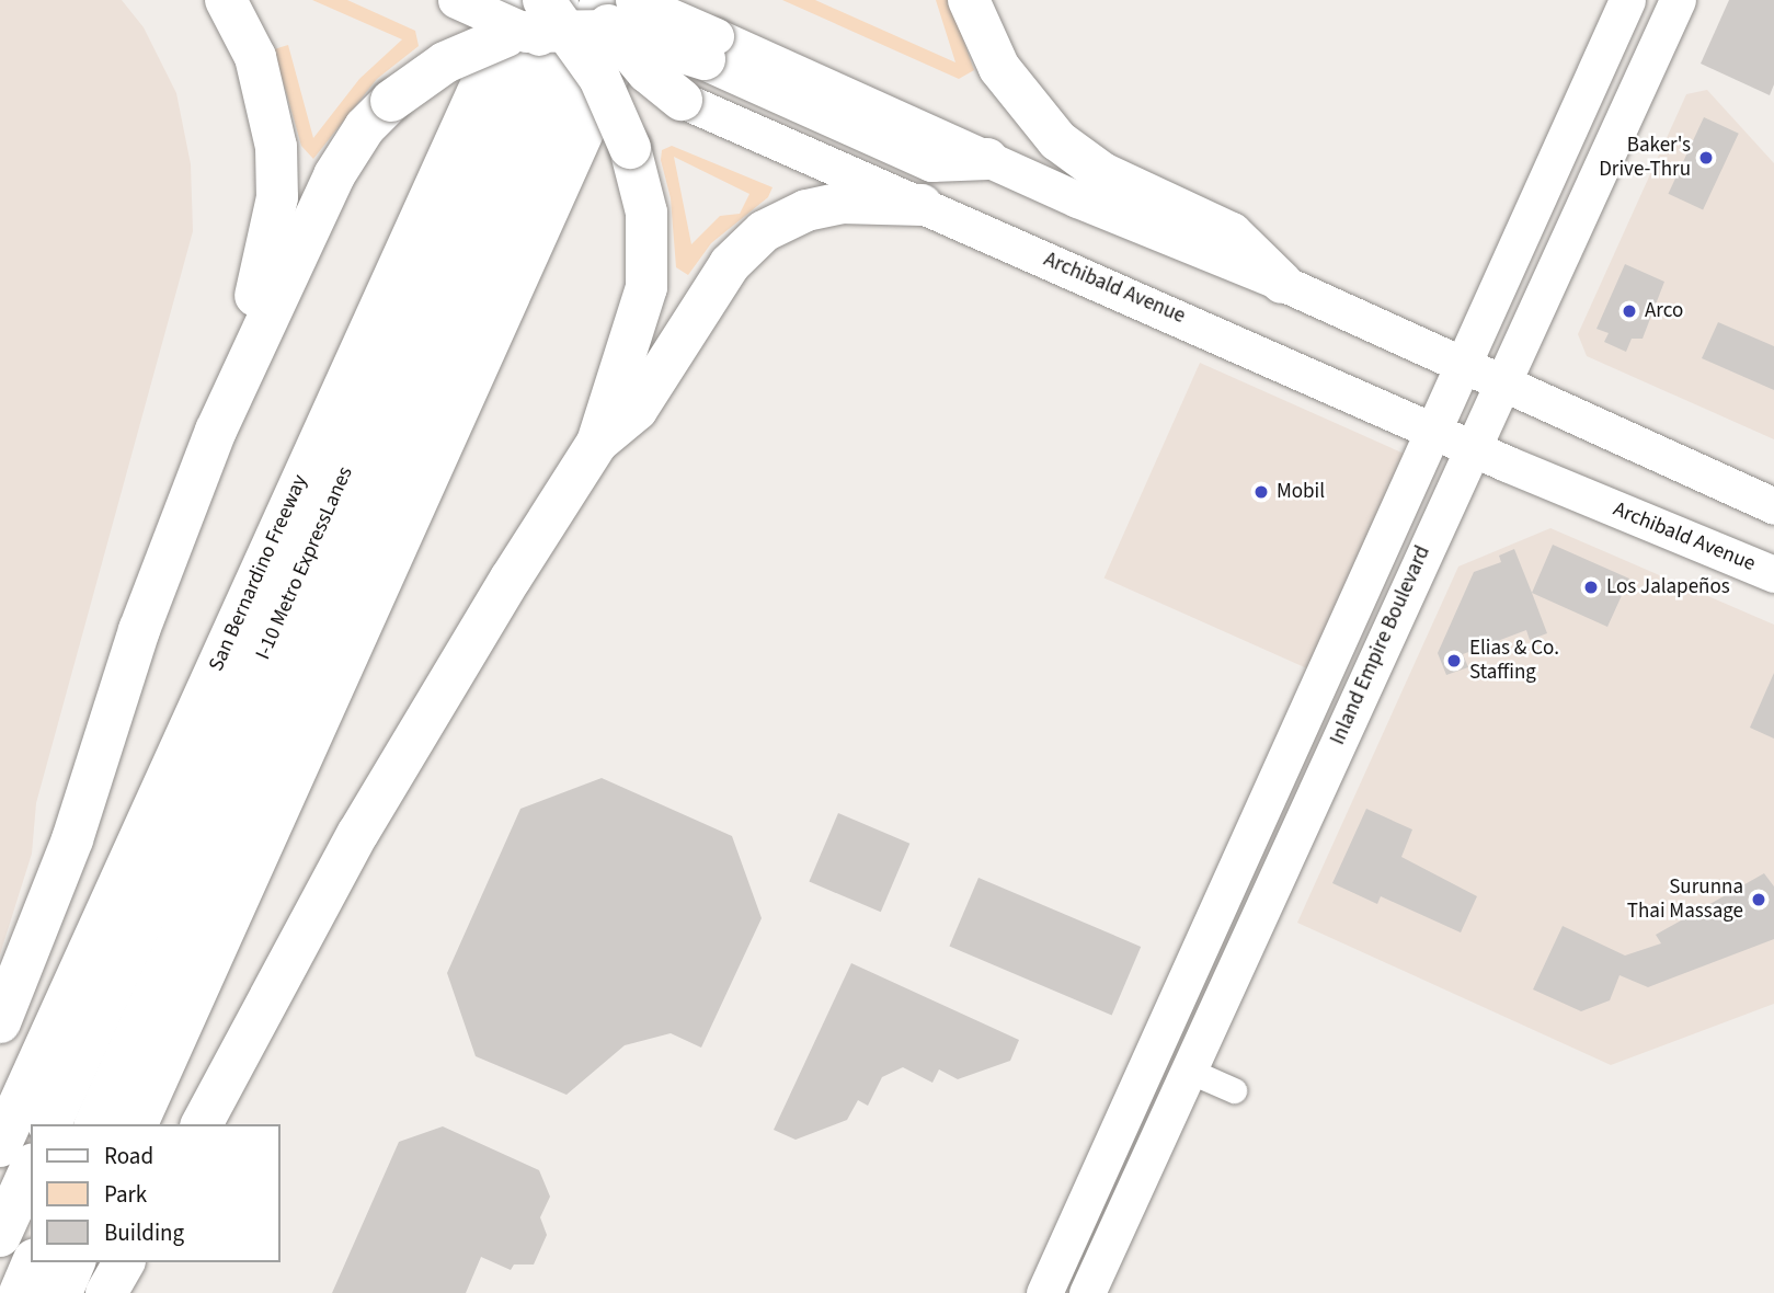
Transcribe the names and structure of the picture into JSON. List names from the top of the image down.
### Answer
{
  "streets": {
    "highway": ["I-10 Metro ExpressLanes", "San Bernardino Freeway"],
    "main road": ["Archibald Avenue", "Inland Empire Boulevard"]
  },
  "crossings": [
    ["Archibald Avenue", "Inland Empire Boulevard"],
    ["I-10 Metro ExpressLanes", "San Bernardino Freeway"]
  ],
  "places": [
    "Baker's Drive-Thru",
    "Arco",
    "Mobil",
    "Los Jalapeños",
    "Elias & Co. Staffing",
    "Surunna Thai Massage"
  ],
  "legend": ["Road", "Park", "Building"]
}
